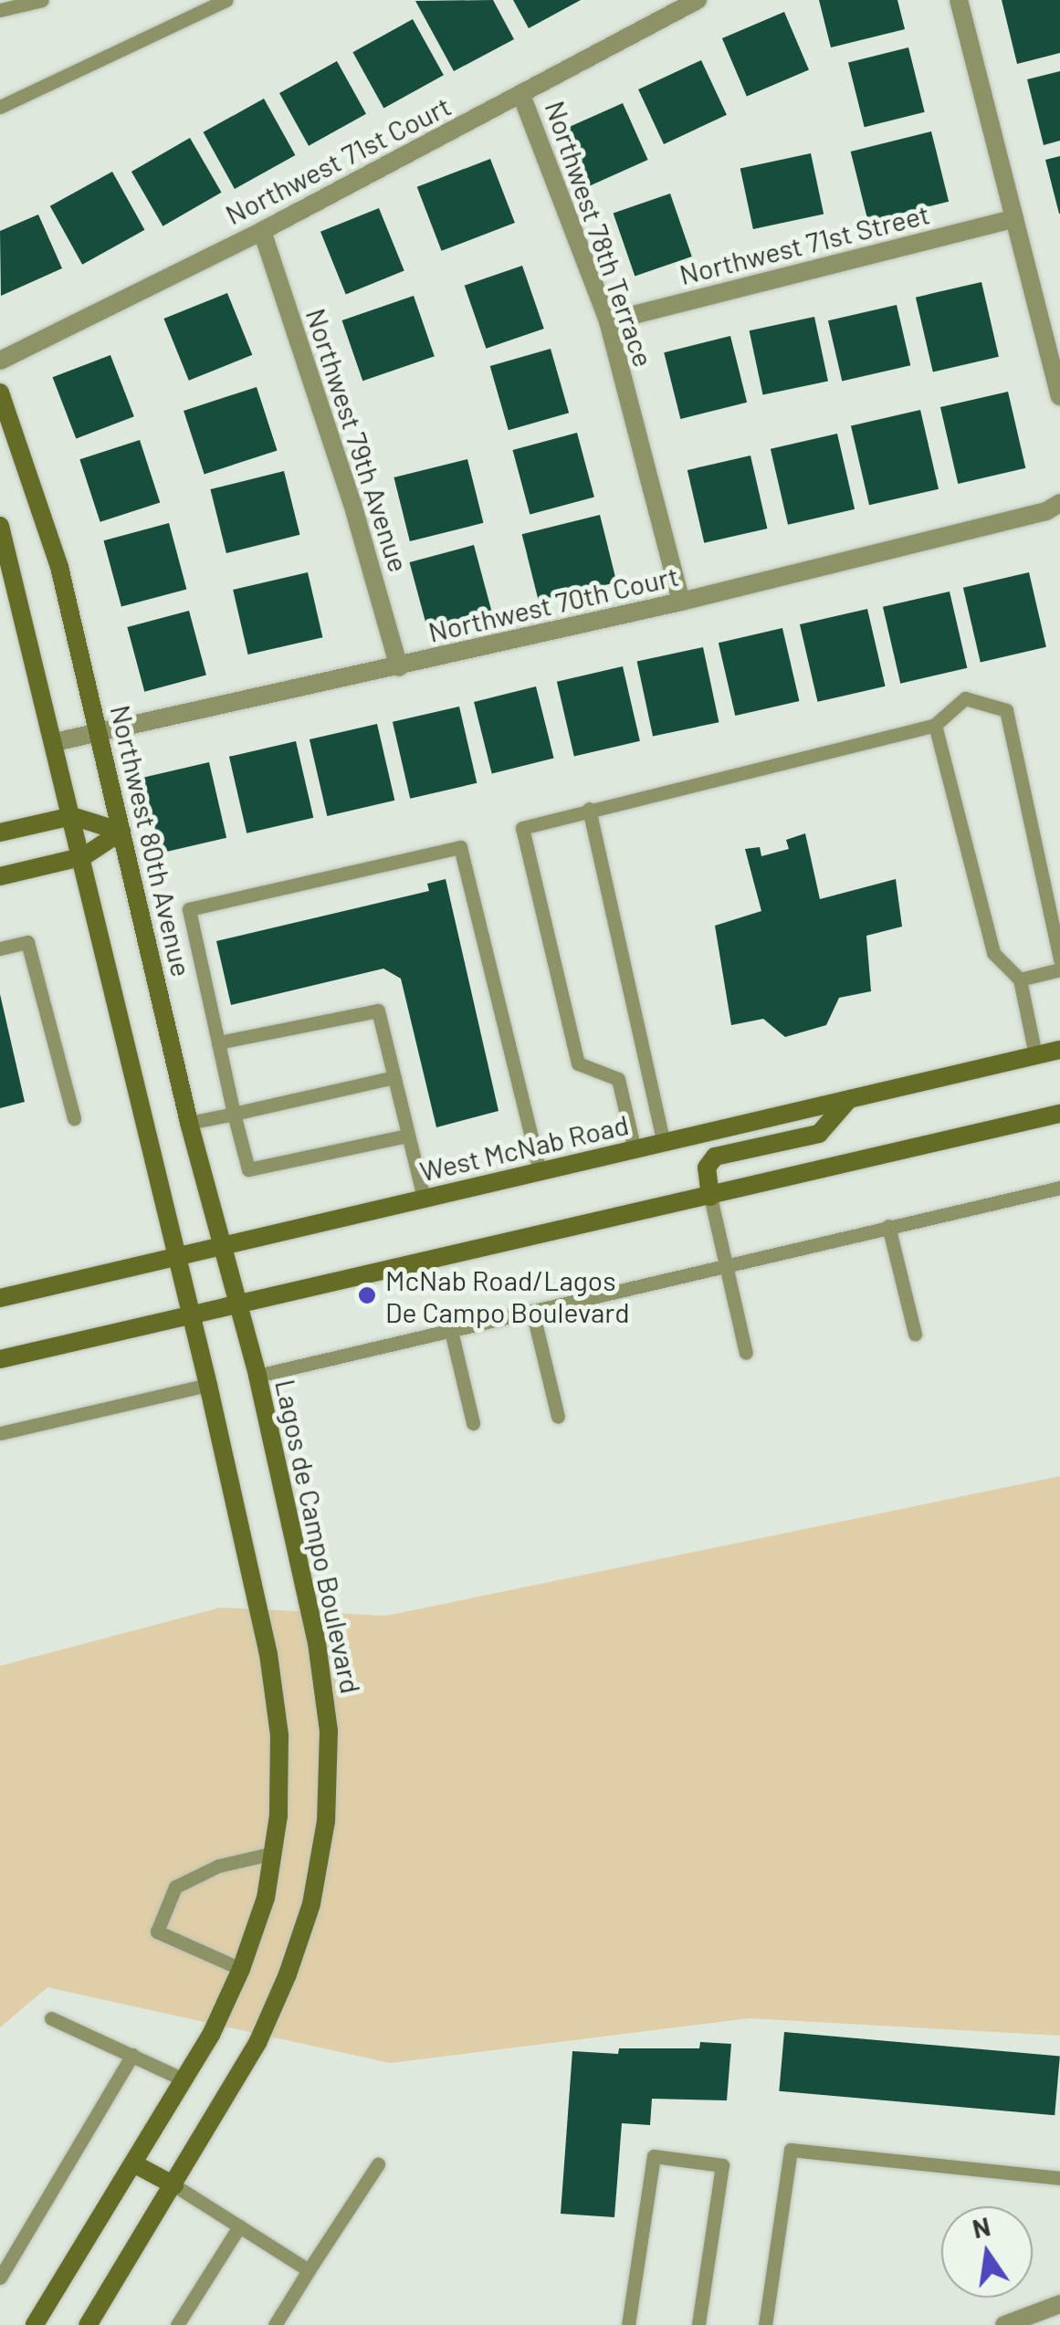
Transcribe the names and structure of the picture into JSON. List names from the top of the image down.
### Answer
{
  "streets": {
    "street": [
      "Northwest 71st Court",
      "Northwest 78th Terrace",
      "Northwest 71st Street",
      "Northwest 79th Avenue",
      "Northwest 70th Court",
      "Northwest 80th Avenue",
      "West McNab Road",
      "Lagos de Campo Boulevard"
    ]
  },
  "crossings": [
    ["Northwest 71st Court", "Northwest 78th Terrace"],
    ["Northwest 71st Court", "Northwest 79th Avenue"],
    ["Northwest 78th Terrace", "Northwest 71st Street"],
    ["Northwest 78th Terrace", "Northwest 70th Court"],
    ["Northwest 79th Avenue", "Northwest 70th Court"],
    ["Northwest 70th Court", "Northwest 80th Avenue"],
    ["Northwest 80th Avenue", "West McNab Road"],
    ["Northwest 80th Avenue", "Lagos de Campo Boulevard"]
  ],
  "places": ["McNab Road/Lagos De Campo Boulevard"],
  "north": "top"
}
